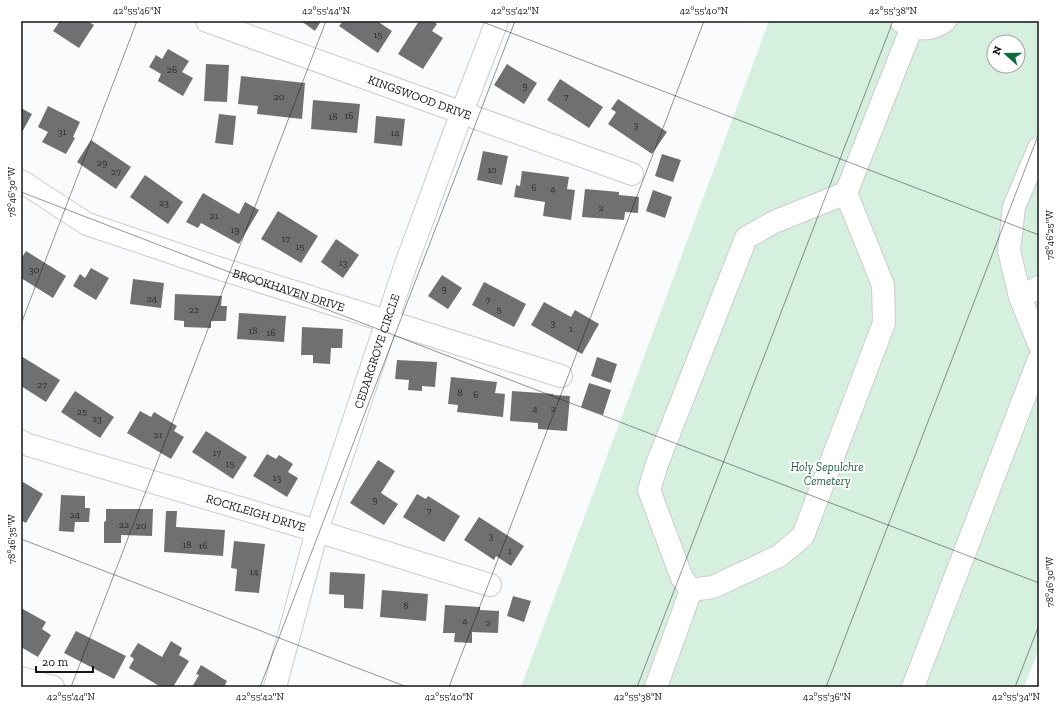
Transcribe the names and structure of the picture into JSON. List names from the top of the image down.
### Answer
{
  "streets": {
    "street": [
      "KINGSWOOD DRIVE",
      "BROOKHAVEN DRIVE",
      "CEDARGROVE CIRCLE",
      "ROCKLEIGH DRIVE"
    ]
  },
  "crossings": [
    ["KINGSWOOD DRIVE", "CEDARGROVE CIRCLE"],
    ["BROOKHAVEN DRIVE", "CEDARGROVE CIRCLE"],
    ["CEDARGROVE CIRCLE", "ROCKLEIGH DRIVE"]
  ],
  "parks": ["Holy Sepulchre Cemetery"],
  "house_numbers": [
    "15",
    "26",
    "9",
    "20",
    "7",
    "16",
    "18",
    "3",
    "31",
    "14",
    "29",
    "10",
    "27",
    "6",
    "4",
    "23",
    "2",
    "21",
    "19",
    "17",
    "15",
    "13",
    "30",
    "9",
    "24",
    "7",
    "22",
    "5",
    "3",
    "1",
    "18",
    "16",
    "27",
    "8",
    "6",
    "4",
    "2",
    "25",
    "23",
    "21",
    "17",
    "15",
    "13",
    "9",
    "7",
    "24",
    "22",
    "20",
    "3",
    "18",
    "16",
    "1",
    "14",
    "8",
    "4",
    "2"
  ],
  "scale_bar": "20 m",
  "north": "left",
  "coordinates": [
    "42°55'46\"N",
    "42°55'44\"N",
    "42°55'42\"N",
    "42°55'40\"N",
    "42°55'38\"N",
    "78°46'30\"W",
    "78°46'25\"W",
    "78°46'35\"W",
    "42°55'36\"N",
    "42°55'34\"N"
  ]
}
